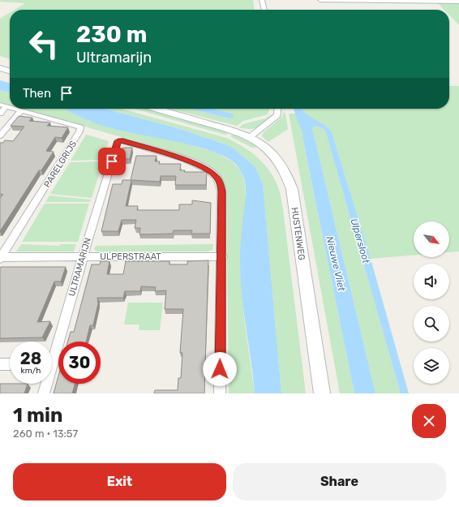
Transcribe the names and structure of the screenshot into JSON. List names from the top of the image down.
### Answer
{
  "streets": {
    "main road": ["HUSTENWEG"],
    "street": ["PARELGRIJS", "ULPERSTRAAT", "ULTRAMARIJN"]
  },
  "crossings": [
    ["PARELGRIJS", "ULPERSTRAAT"],
    ["ULPERSTRAAT", "ULTRAMARIJN"]
  ],
  "water": ["Ulpersloot", "Nieuwe Vliet"],
  "north": "bottom right",
  "page": {
    "turn": ["230 m", "Ultramarijn"],
    "then": "Then",
    "speed": "28 km/h",
    "limit": "30",
    "heading": ["1 min", "260 m · 13:57"],
    "buttons": ["Exit", "Share"]
  }
}
